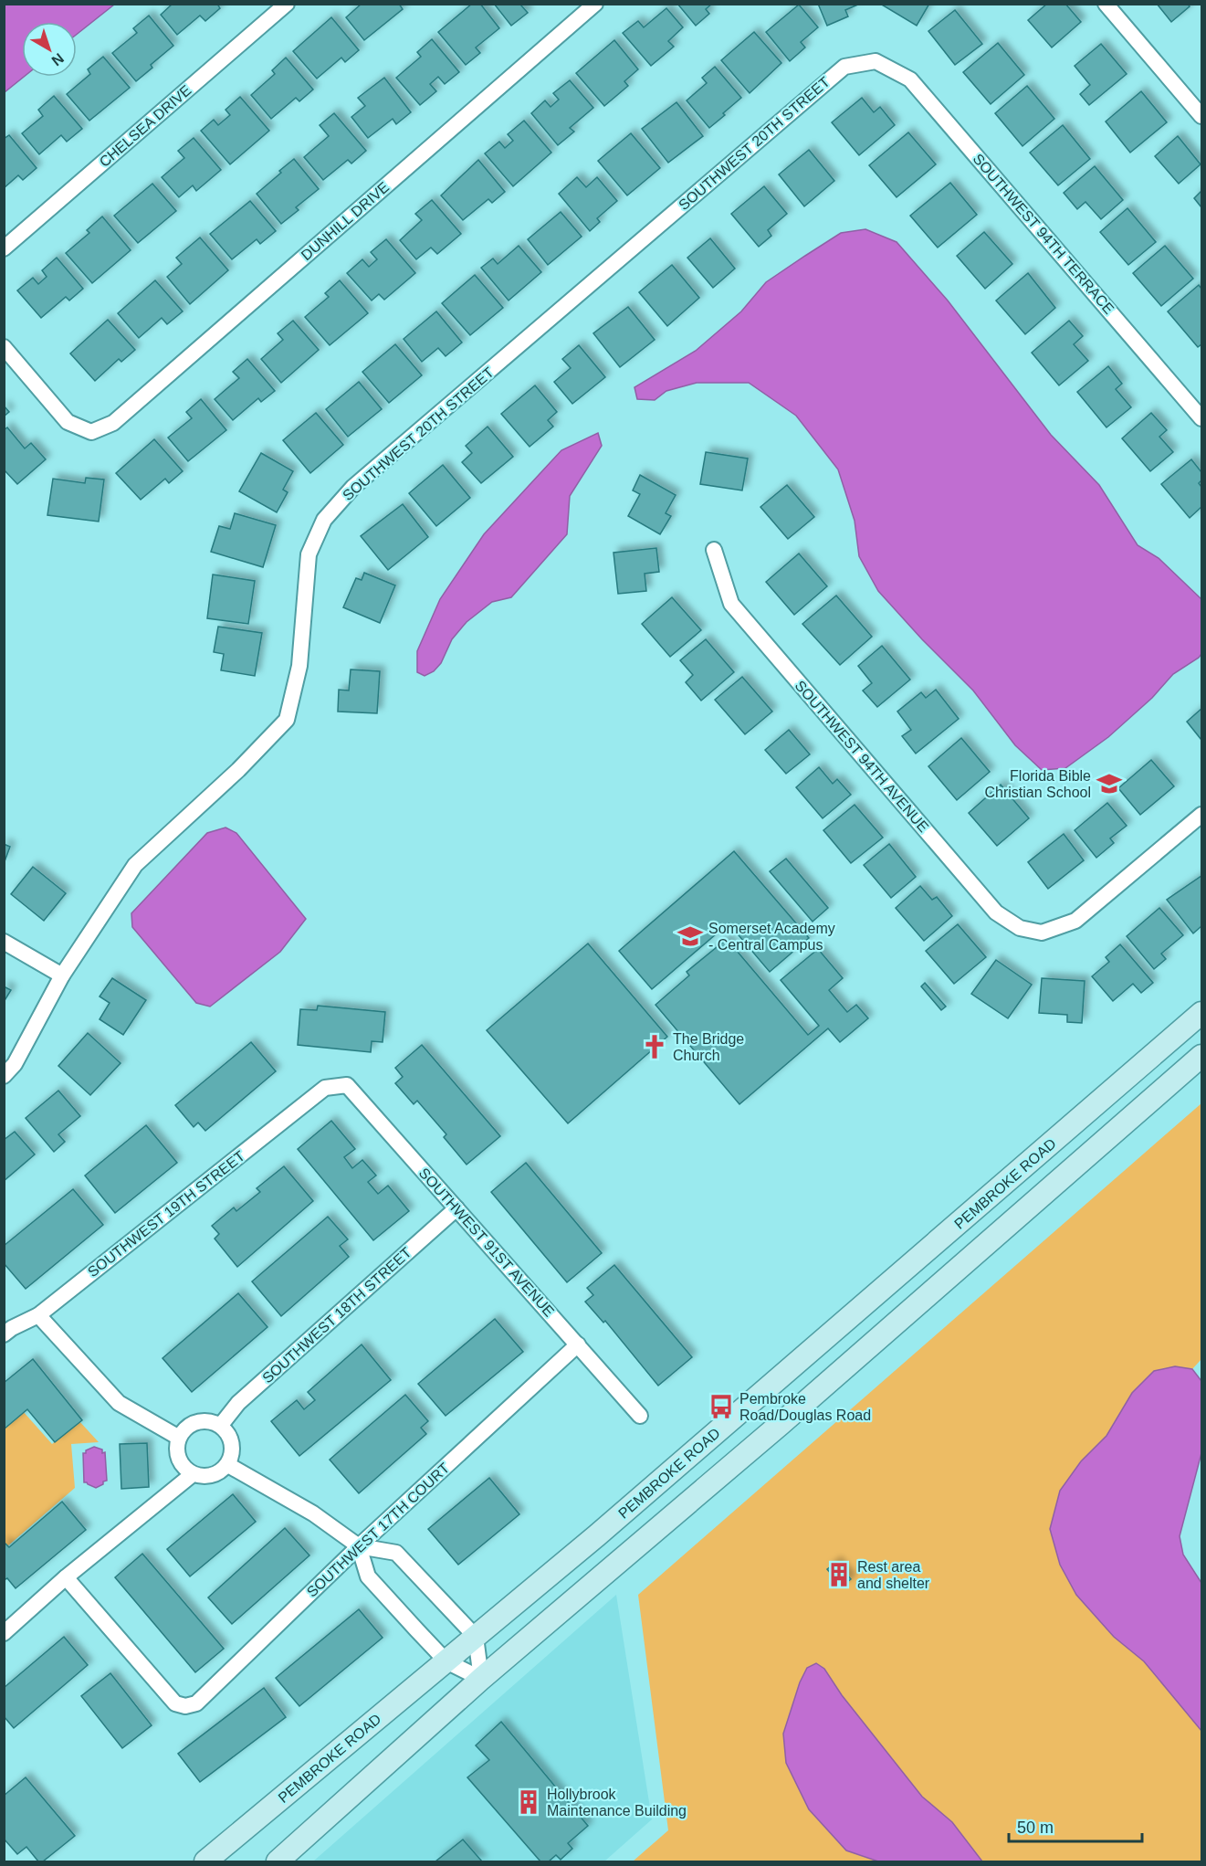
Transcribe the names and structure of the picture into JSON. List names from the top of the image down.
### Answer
{
  "streets": {
    "main road": ["PEMBROKE ROAD"],
    "street": [
      "CHELSEA DRIVE",
      "SOUTHWEST 20TH STREET",
      "DUNHILL DRIVE",
      "SOUTHWEST 94TH TERRACE",
      "SOUTHWEST 94TH AVENUE",
      "SOUTHWEST 19TH STREET",
      "SOUTHWEST 91ST AVENUE",
      "SOUTHWEST 18TH STREET",
      "SOUTHWEST 17TH COURT"
    ]
  },
  "crossings": [
    ["SOUTHWEST 20TH STREET", "SOUTHWEST 94TH TERRACE"],
    ["SOUTHWEST 19TH STREET", "SOUTHWEST 91ST AVENUE"],
    ["SOUTHWEST 91ST AVENUE", "SOUTHWEST 18TH STREET"],
    ["SOUTHWEST 91ST AVENUE", "SOUTHWEST 17TH COURT"]
  ],
  "places": {
    "school or university": ["Florida Bible Christian School", "Somerset Academy - Central Campus"],
    "church": ["The Bridge Church"],
    "bus stop": ["Pembroke Road/Douglas Road"],
    "building": ["Rest area and shelter", "Hollybrook Maintenance Building"]
  },
  "scale_bar": "50 m",
  "north": "bottom right"
}
